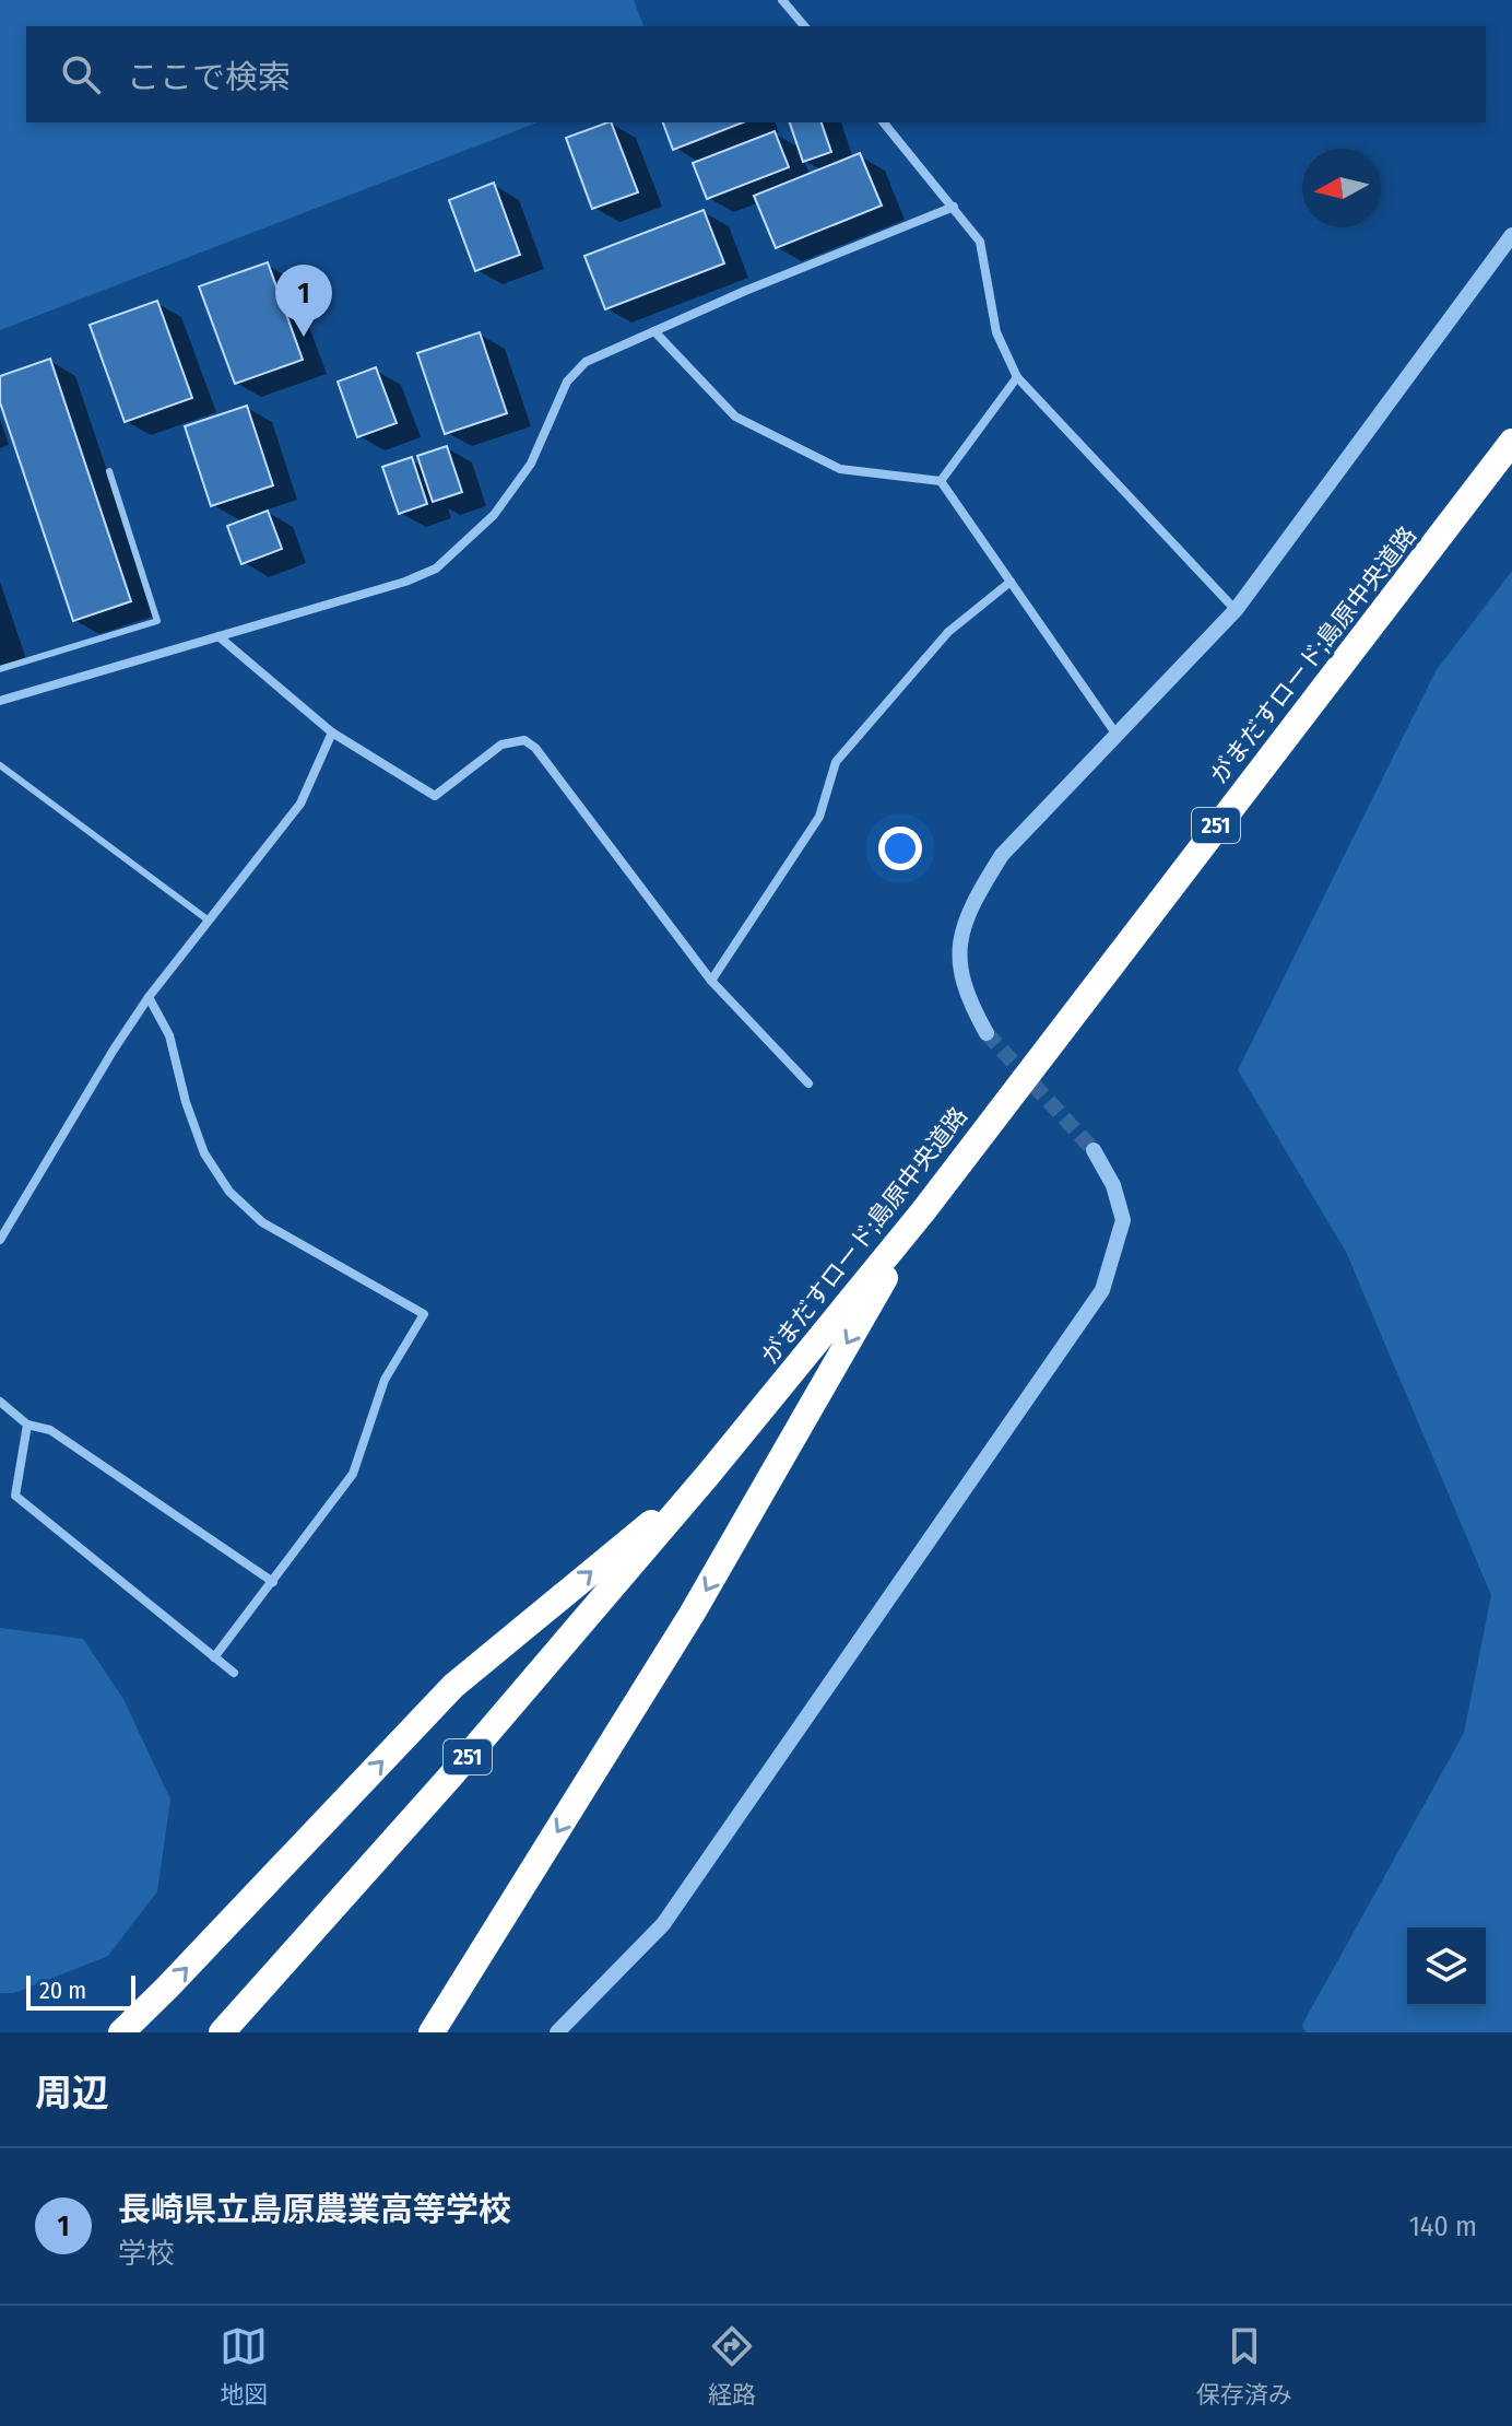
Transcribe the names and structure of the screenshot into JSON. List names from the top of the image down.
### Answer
{
  "streets": {
    "highway": ["がまだすロード;島原中央道路", "251"]
  },
  "scale_bar": "20 m",
  "north": "left",
  "page": {
    "search": "ここで検索",
    "pins": "1",
    "scale": "20 m",
    "heading": "周辺",
    "list": [
      {
        "mark": "1",
        "name": "長崎県立島原農業高等学校",
        "note": "学校",
        "value": "140 m"
      }
    ],
    "nav": ["地図", "経路", "保存済み"]
  }
}
